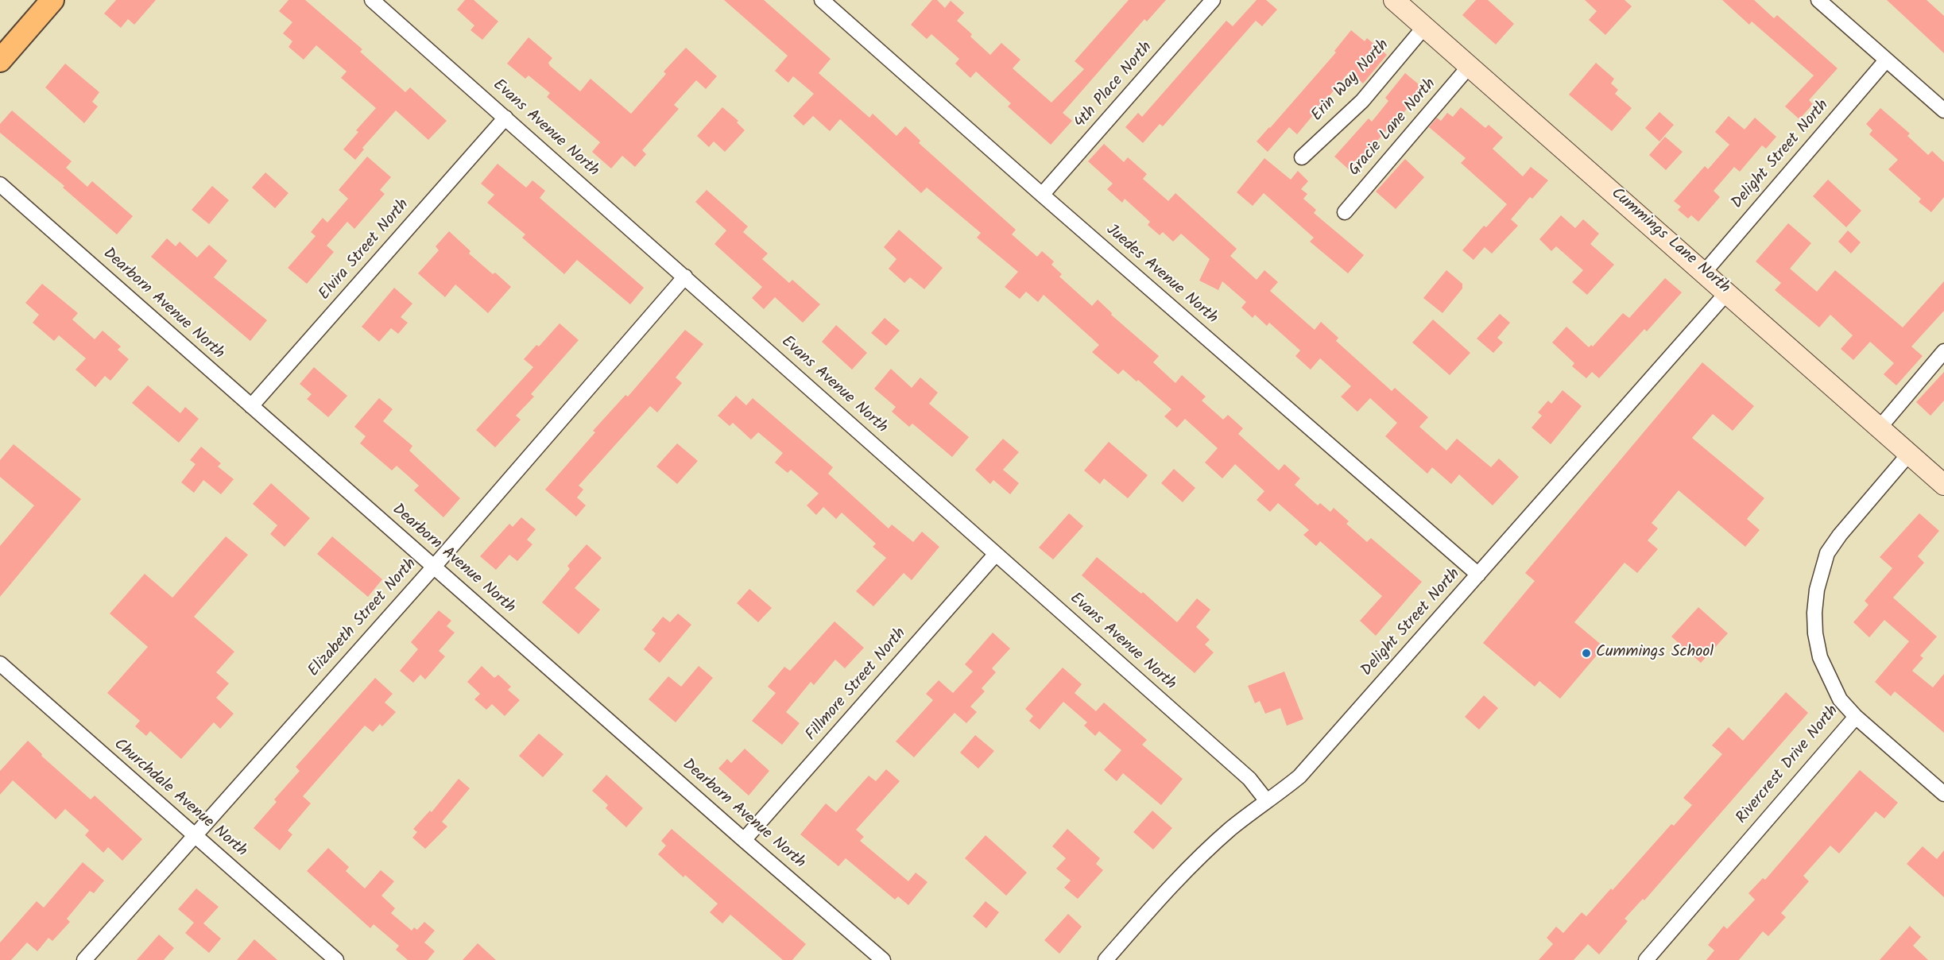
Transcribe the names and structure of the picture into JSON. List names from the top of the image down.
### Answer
{
  "streets": {
    "street": [
      "Erin Way North",
      "4th Place North",
      "Gracie Lane North",
      "Evans Avenue North",
      "Delight Street North",
      "Cummings Lane North",
      "Elvira Street North",
      "Juedes Avenue North",
      "Dearborn Avenue North",
      "Elizabeth Street North",
      "Fillmore Street North",
      "Rivercrest Drive North",
      "Churchdale Avenue North"
    ]
  },
  "crossings": [
    ["Erin Way North", "Cummings Lane North"],
    ["4th Place North", "Juedes Avenue North"],
    ["Gracie Lane North", "Cummings Lane North"],
    ["Evans Avenue North", "Delight Street North"],
    ["Evans Avenue North", "Elvira Street North"],
    ["Evans Avenue North", "Elizabeth Street North"],
    ["Evans Avenue North", "Fillmore Street North"],
    ["Delight Street North", "Cummings Lane North"],
    ["Delight Street North", "Juedes Avenue North"],
    ["Cummings Lane North", "Rivercrest Drive North"],
    ["Elvira Street North", "Dearborn Avenue North"],
    ["Dearborn Avenue North", "Elizabeth Street North"],
    ["Dearborn Avenue North", "Fillmore Street North"],
    ["Elizabeth Street North", "Churchdale Avenue North"]
  ],
  "places": ["Cummings School"]
}
